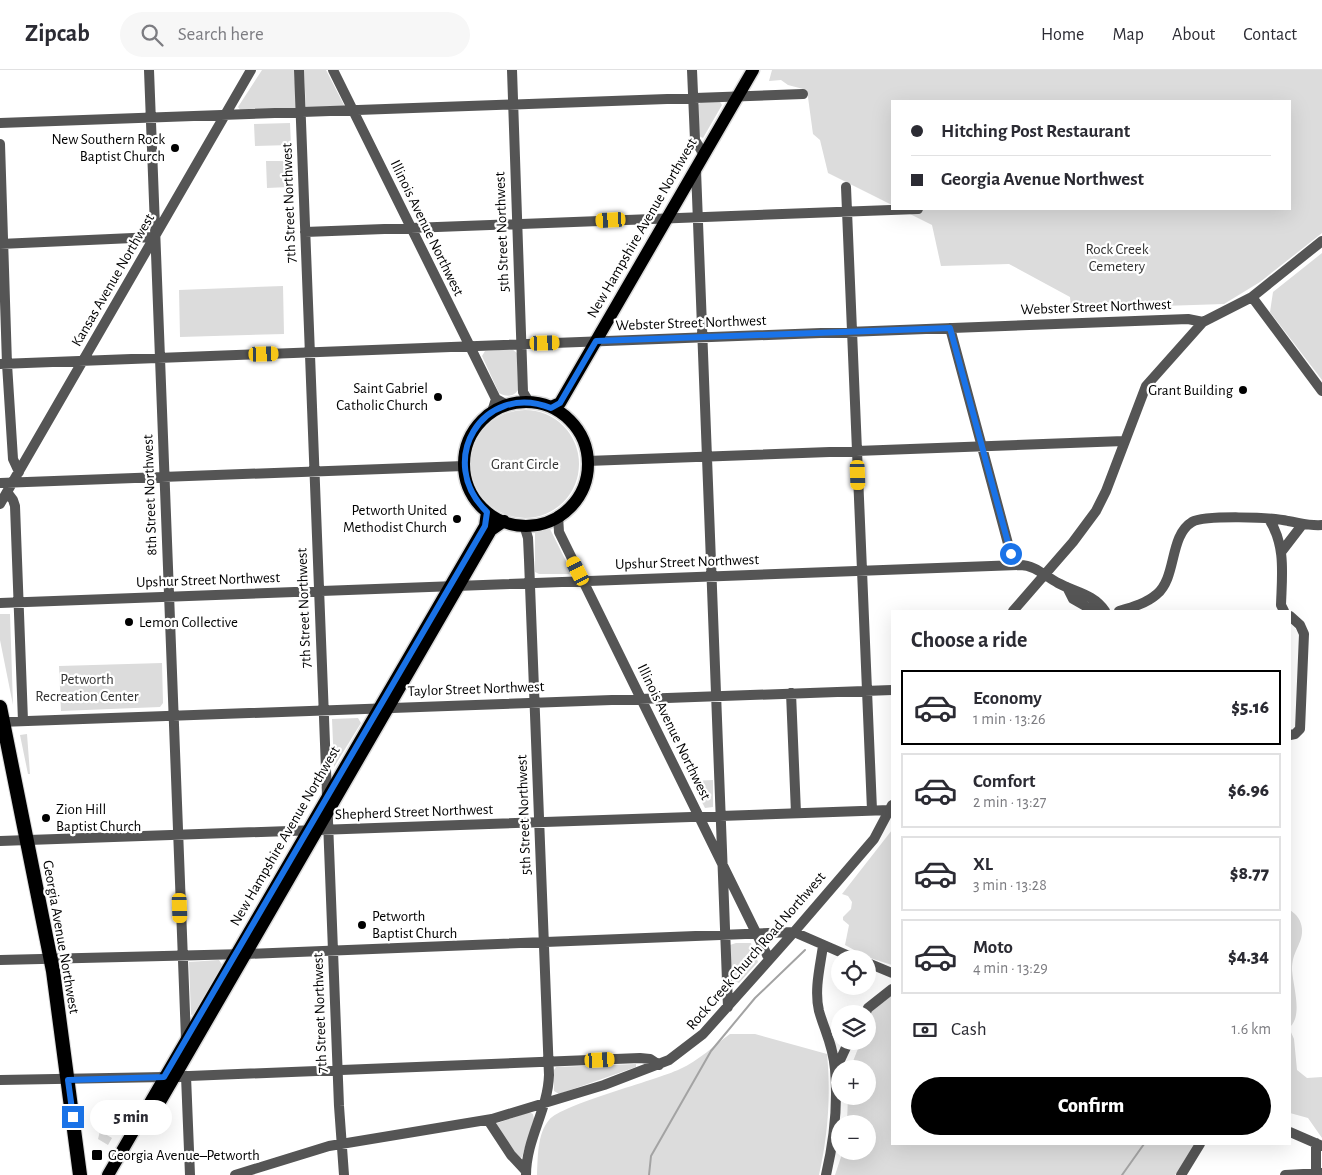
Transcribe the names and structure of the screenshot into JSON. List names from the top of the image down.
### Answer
{
  "streets": {
    "highway": ["Georgia Avenue Northwest"],
    "main road": ["New Hampshire Avenue Northwest"],
    "street": [
      "7th Street Northwest",
      "Illinois Avenue Northwest",
      "5th Street Northwest",
      "Kansas Avenue Northwest",
      "Webster Street Northwest",
      "8th Street Northwest",
      "Upshur Street Northwest",
      "Taylor Street Northwest",
      "Shepherd Street Northwest",
      "Rock Creek Church Road Northwest"
    ]
  },
  "crossings": [
    ["7th Street Northwest", "New Hampshire Avenue Northwest"],
    ["7th Street Northwest", "Webster Street Northwest"],
    ["7th Street Northwest", "Upshur Street Northwest"],
    ["7th Street Northwest", "Taylor Street Northwest"],
    ["7th Street Northwest", "Shepherd Street Northwest"],
    ["7th Street Northwest", "Rock Creek Church Road Northwest"],
    ["Illinois Avenue Northwest", "New Hampshire Avenue Northwest"],
    ["Illinois Avenue Northwest", "5th Street Northwest"],
    ["Illinois Avenue Northwest", "Webster Street Northwest"],
    ["Illinois Avenue Northwest", "Upshur Street Northwest"],
    ["Illinois Avenue Northwest", "Taylor Street Northwest"],
    ["Illinois Avenue Northwest", "Shepherd Street Northwest"],
    ["Illinois Avenue Northwest", "Rock Creek Church Road Northwest"],
    ["New Hampshire Avenue Northwest", "5th Street Northwest"],
    ["New Hampshire Avenue Northwest", "Webster Street Northwest"],
    ["New Hampshire Avenue Northwest", "8th Street Northwest"],
    ["New Hampshire Avenue Northwest", "Upshur Street Northwest"],
    ["New Hampshire Avenue Northwest", "Taylor Street Northwest"],
    ["New Hampshire Avenue Northwest", "Shepherd Street Northwest"],
    ["5th Street Northwest", "Webster Street Northwest"],
    ["5th Street Northwest", "Upshur Street Northwest"],
    ["5th Street Northwest", "Taylor Street Northwest"],
    ["5th Street Northwest", "Shepherd Street Northwest"],
    ["5th Street Northwest", "Rock Creek Church Road Northwest"],
    ["Kansas Avenue Northwest", "Webster Street Northwest"],
    ["Kansas Avenue Northwest", "8th Street Northwest"],
    ["Webster Street Northwest", "8th Street Northwest"],
    ["8th Street Northwest", "Upshur Street Northwest"],
    ["8th Street Northwest", "Taylor Street Northwest"],
    ["8th Street Northwest", "Shepherd Street Northwest"],
    ["Taylor Street Northwest", "Georgia Avenue Northwest"],
    ["Shepherd Street Northwest", "Georgia Avenue Northwest"],
    ["Shepherd Street Northwest", "Rock Creek Church Road Northwest"]
  ],
  "parks": ["Rock Creek Cemetery", "Grant Circle", "Petworth Recreation Center"],
  "places": {
    "other": [
      "New Southern Rock Baptist Church",
      "Grant Building",
      "Saint Gabriel Catholic Church",
      "Petworth United Methodist Church",
      "Lemon Collective",
      "Zion Hill Baptist Church",
      "Petworth Baptist Church"
    ],
    "transit": ["Georgia Avenue–Petworth"]
  },
  "page": {
    "header": "Zipcab",
    "search": "Search here",
    "nav": [
      "Home",
      "Map",
      "About",
      "Contact"
    ],
    "banner": ["Hitching Post Restaurant", "Georgia Avenue Northwest"],
    "heading": "Choose a ride",
    "list": [
      {
        "name": "Economy",
        "note": "1 min · 13:26",
        "value": "$5.16"
      },
      {
        "name": "Comfort",
        "note": "2 min · 13:27",
        "value": "$6.96"
      },
      {
        "name": "XL",
        "note": "3 min · 13:28",
        "value": "$8.77"
      },
      {
        "name": "Moto",
        "note": "4 min · 13:29",
        "value": "$4.34"
      }
    ],
    "map_buttons": ["+", "−"],
    "pay": ["Cash", "1.6 km"],
    "buttons": "Confirm",
    "bubble": "5 min"
  }
}
